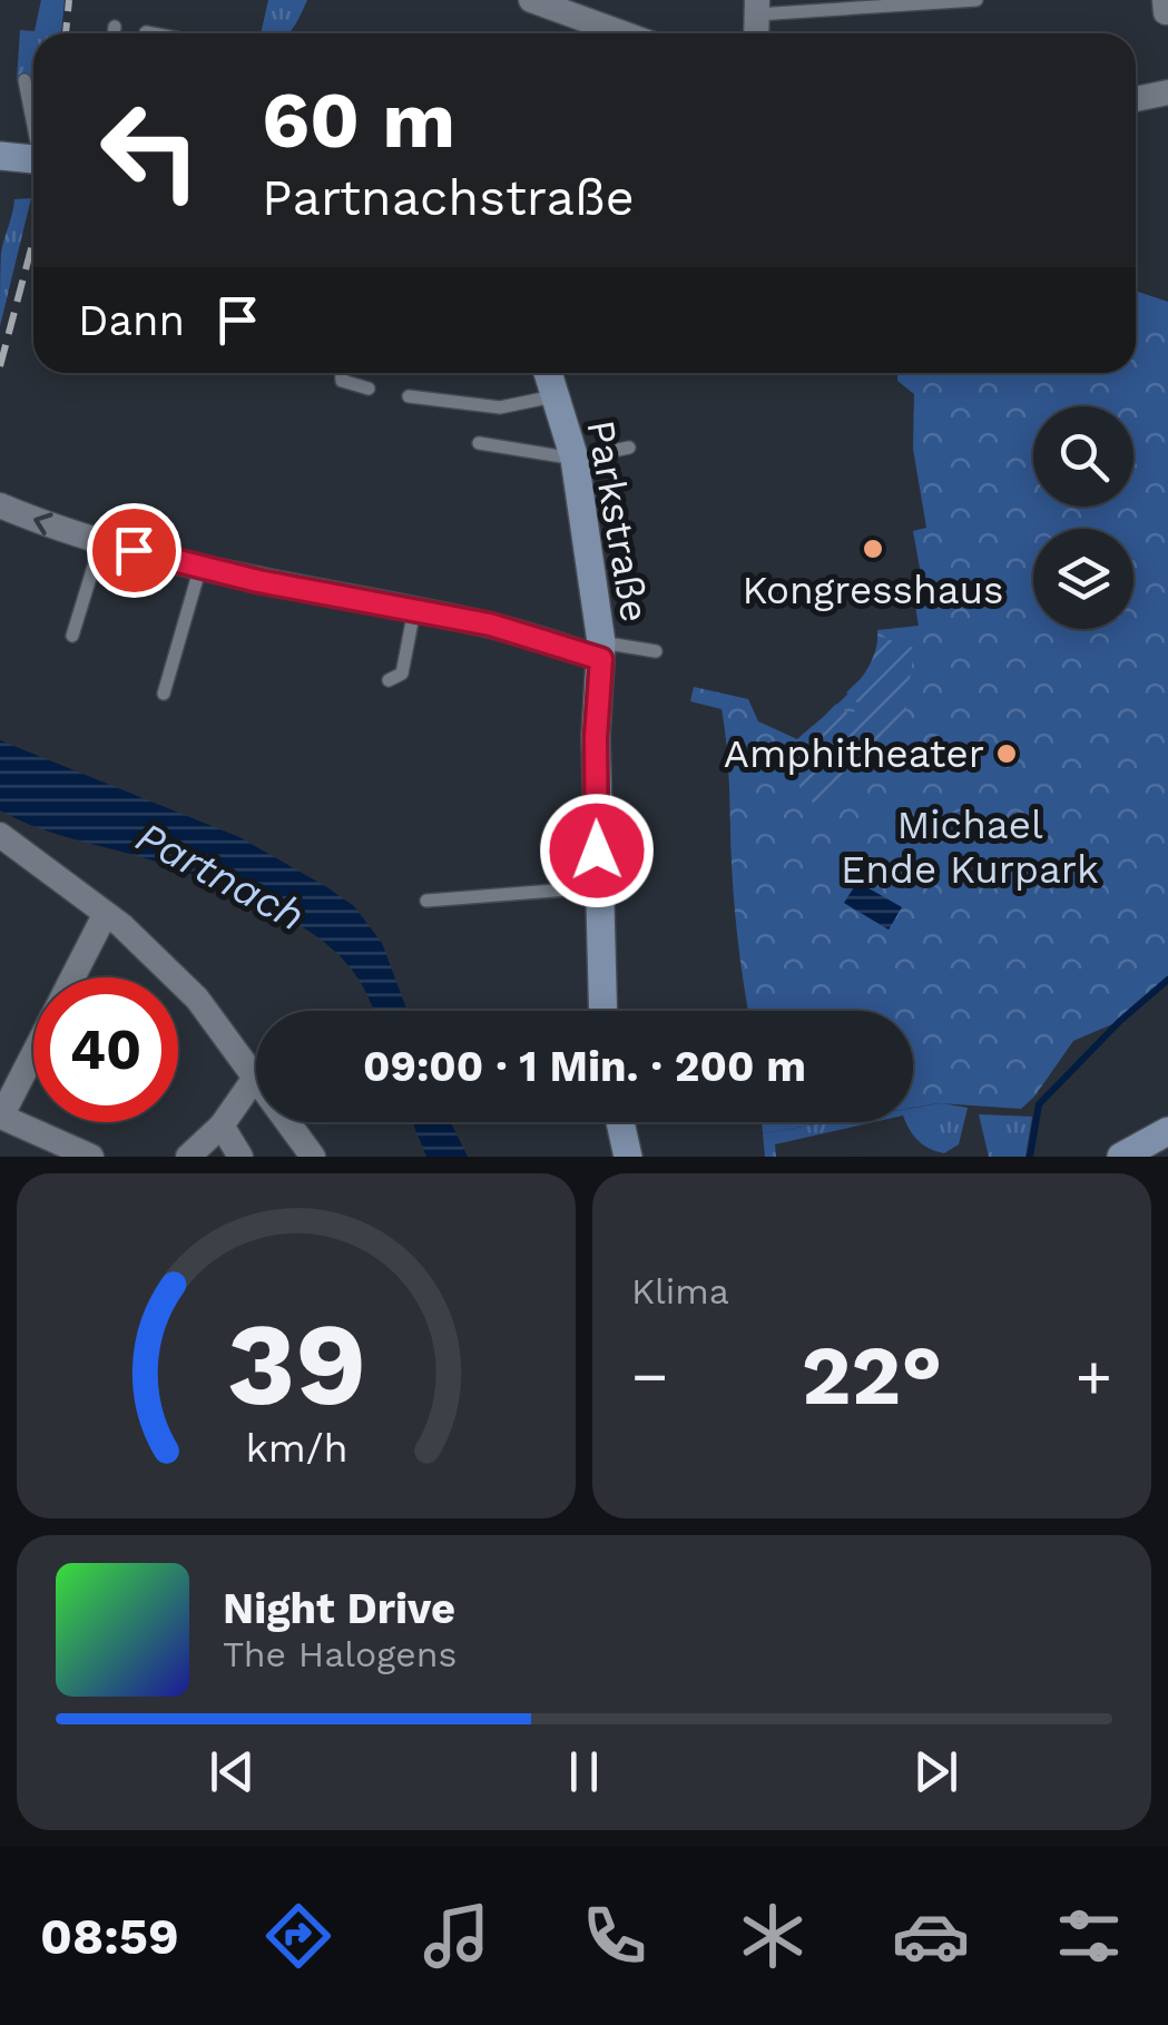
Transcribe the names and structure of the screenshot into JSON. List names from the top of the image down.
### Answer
{
  "streets": {
    "street": ["Parkstraße"]
  },
  "water": ["Partnach"],
  "parks": ["Michael Ende Kurpark"],
  "places": ["Kongresshaus", "Amphitheater"],
  "page": {
    "turn": ["60 m", "Partnachstraße"],
    "then": "Dann",
    "limit": "40",
    "trip": "09:00 · 1 Min. · 200 m",
    "tile": "Klima",
    "heat": ["−", "22°", "+"],
    "song": ["Night Drive", "The Halogens"],
    "tabs": "08:59",
    "gauge": ["39", "km/h"]
  }
}
